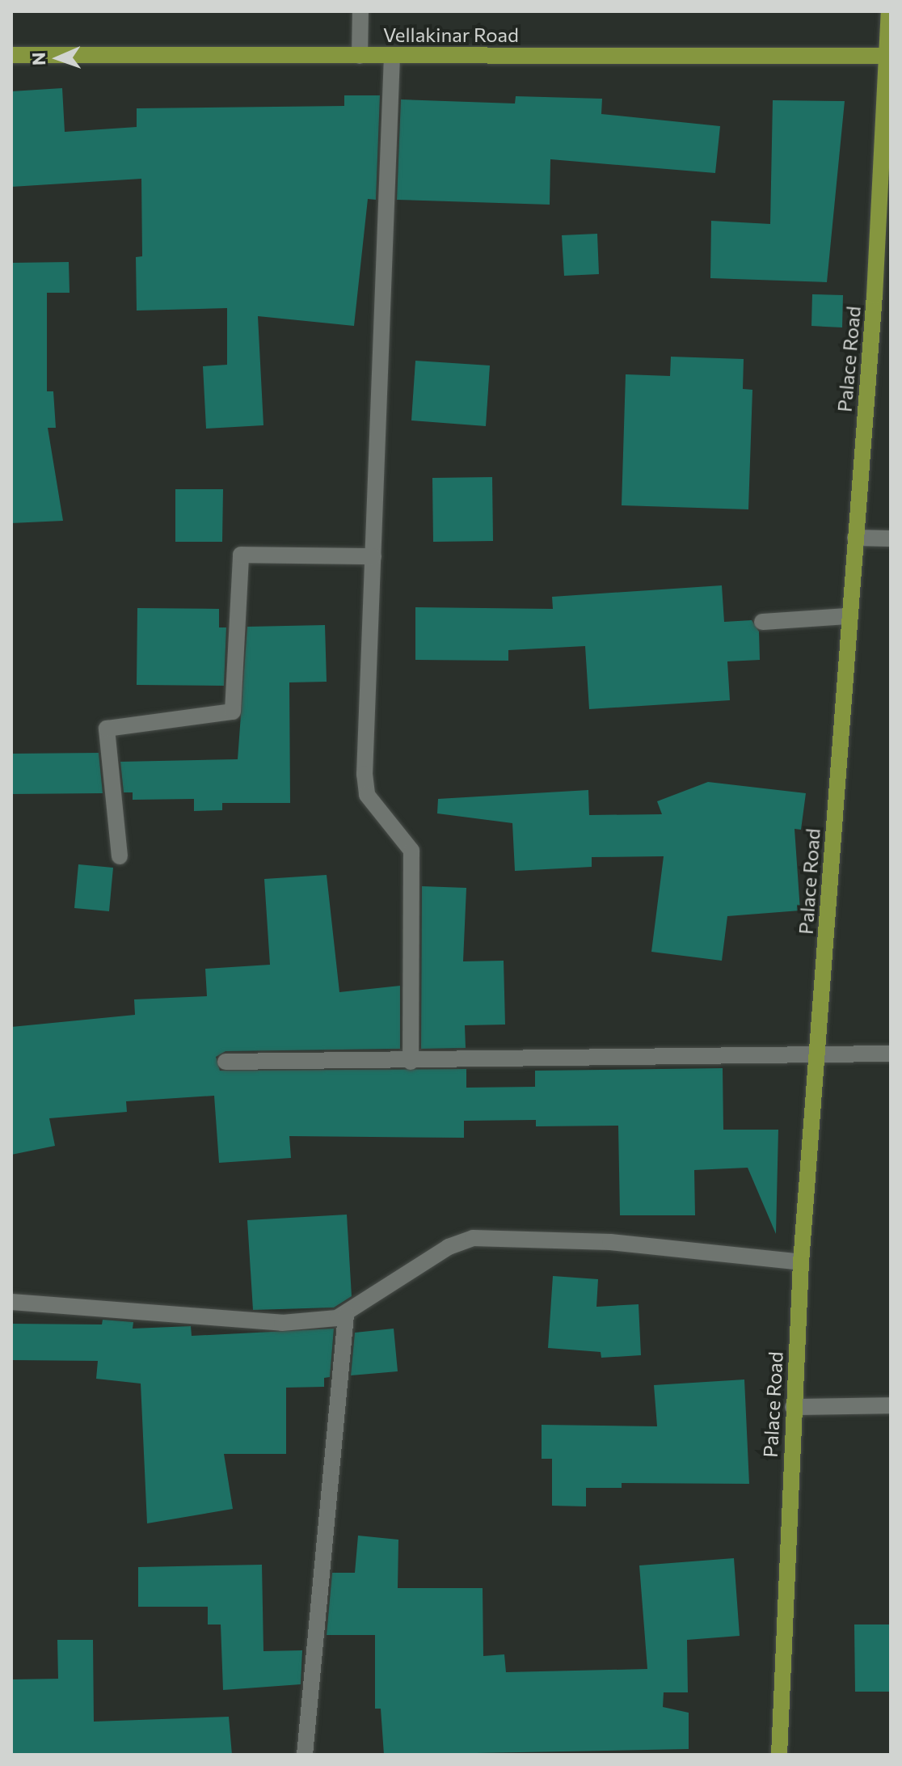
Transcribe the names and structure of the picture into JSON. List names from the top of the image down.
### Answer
{
  "streets": {
    "main road": ["Vellakinar Road", "Palace Road"]
  },
  "crossings": [
    ["Vellakinar Road", "Palace Road"]
  ],
  "north": "left"
}
